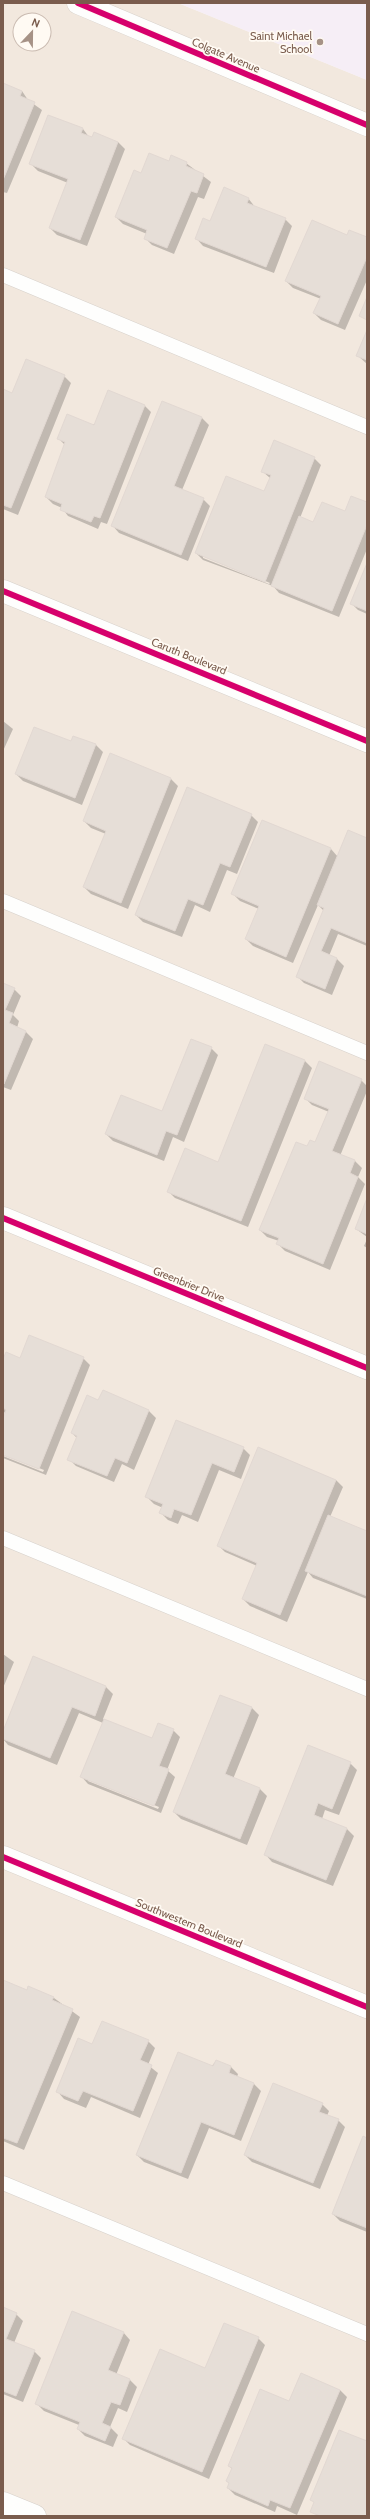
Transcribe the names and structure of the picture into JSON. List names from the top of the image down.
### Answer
{
  "streets": {
    "street": [
      "Colgate Avenue",
      "Caruth Boulevard",
      "Greenbrier Drive",
      "Southwestern Boulevard"
    ]
  },
  "places": ["Saint Michael School"],
  "north": "top"
}
